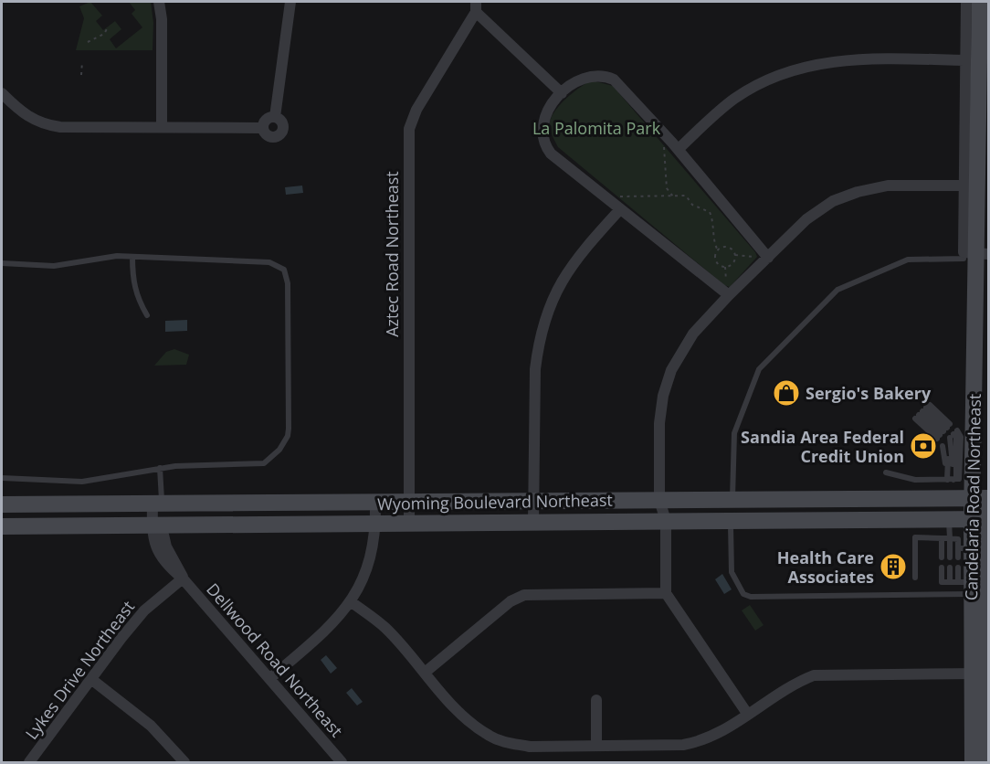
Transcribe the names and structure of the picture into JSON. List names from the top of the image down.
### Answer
{
  "streets": {
    "main road": ["Candelaria Road Northeast", "Wyoming Boulevard Northeast"],
    "street": ["Aztec Road Northeast", "Dellwood Road Northeast", "Lykes Drive Northeast"]
  },
  "crossings": [
    ["Aztec Road Northeast", "Wyoming Boulevard Northeast"],
    ["Candelaria Road Northeast", "Wyoming Boulevard Northeast"],
    ["Wyoming Boulevard Northeast", "Dellwood Road Northeast"],
    ["Dellwood Road Northeast", "Lykes Drive Northeast"]
  ],
  "parks": ["La Palomita Park"],
  "places": {
    "shop": ["Sergio's Bakery"],
    "bank": ["Sandia Area Federal Credit Union"],
    "building": ["Health Care Associates"]
  }
}
